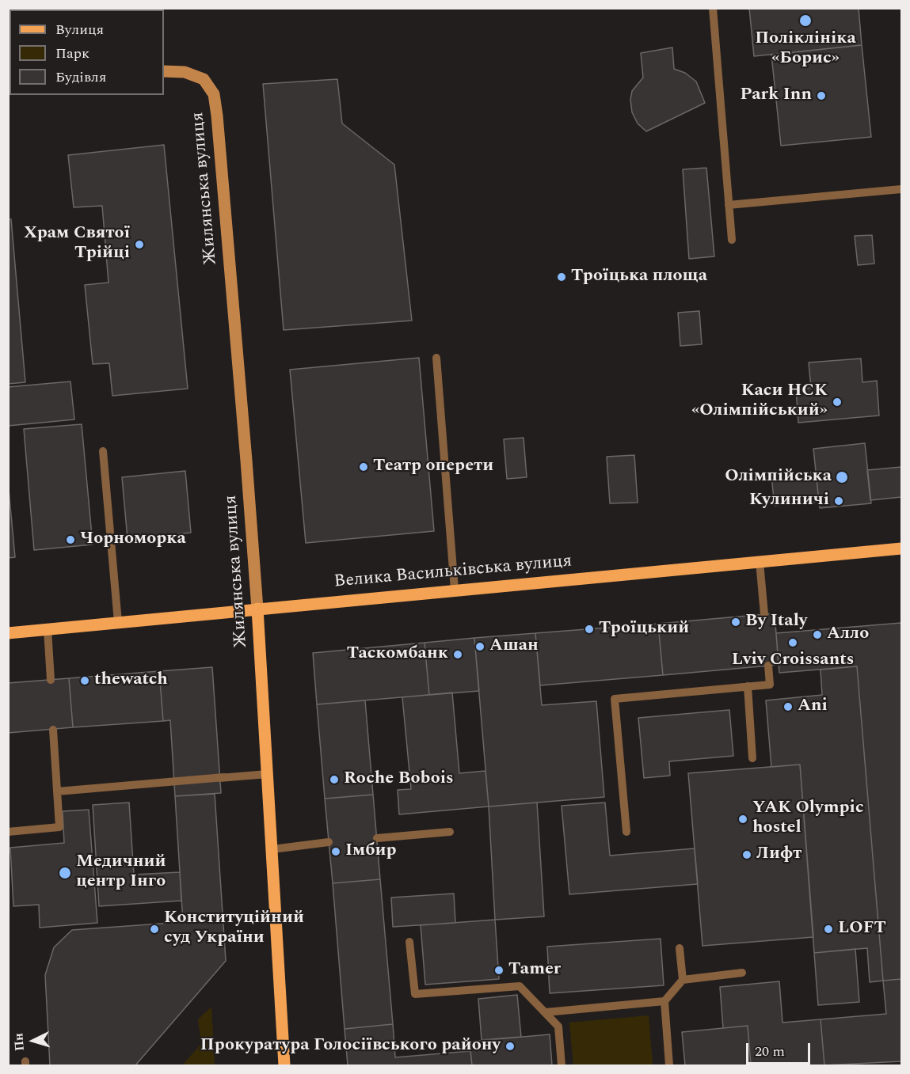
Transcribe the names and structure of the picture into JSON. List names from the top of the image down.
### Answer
{
  "streets": {
    "main road": ["Жилянська вулиця", "Велика Васильківська вулиця"]
  },
  "crossings": [
    ["Жилянська вулиця", "Велика Васильківська вулиця"]
  ],
  "places": [
    "Поліклініка «Борис»",
    "Park Inn",
    "Храм Святої Трійці",
    "Троїцька площа",
    "Каси НСК «Олімпійський»",
    "Театр оперети",
    "Олімпійська",
    "Кулиничі",
    "Чорноморка",
    "By Italy",
    "Троїцький",
    "Алло",
    "Lviv Croissants",
    "Ашан",
    "Таскомбанк",
    "thewatch",
    "Ani",
    "Roche Bobois",
    "YAK Olympic hostel",
    "Імбир",
    "Лифт",
    "Медичний центр Інго",
    "Конституційний суд України",
    "LOFT",
    "Tamer",
    "Прокуратура Голосіївського району"
  ],
  "legend": ["Вулиця", "Парк", "Будівля"],
  "scale_bar": "20 m",
  "north": "left"
}
